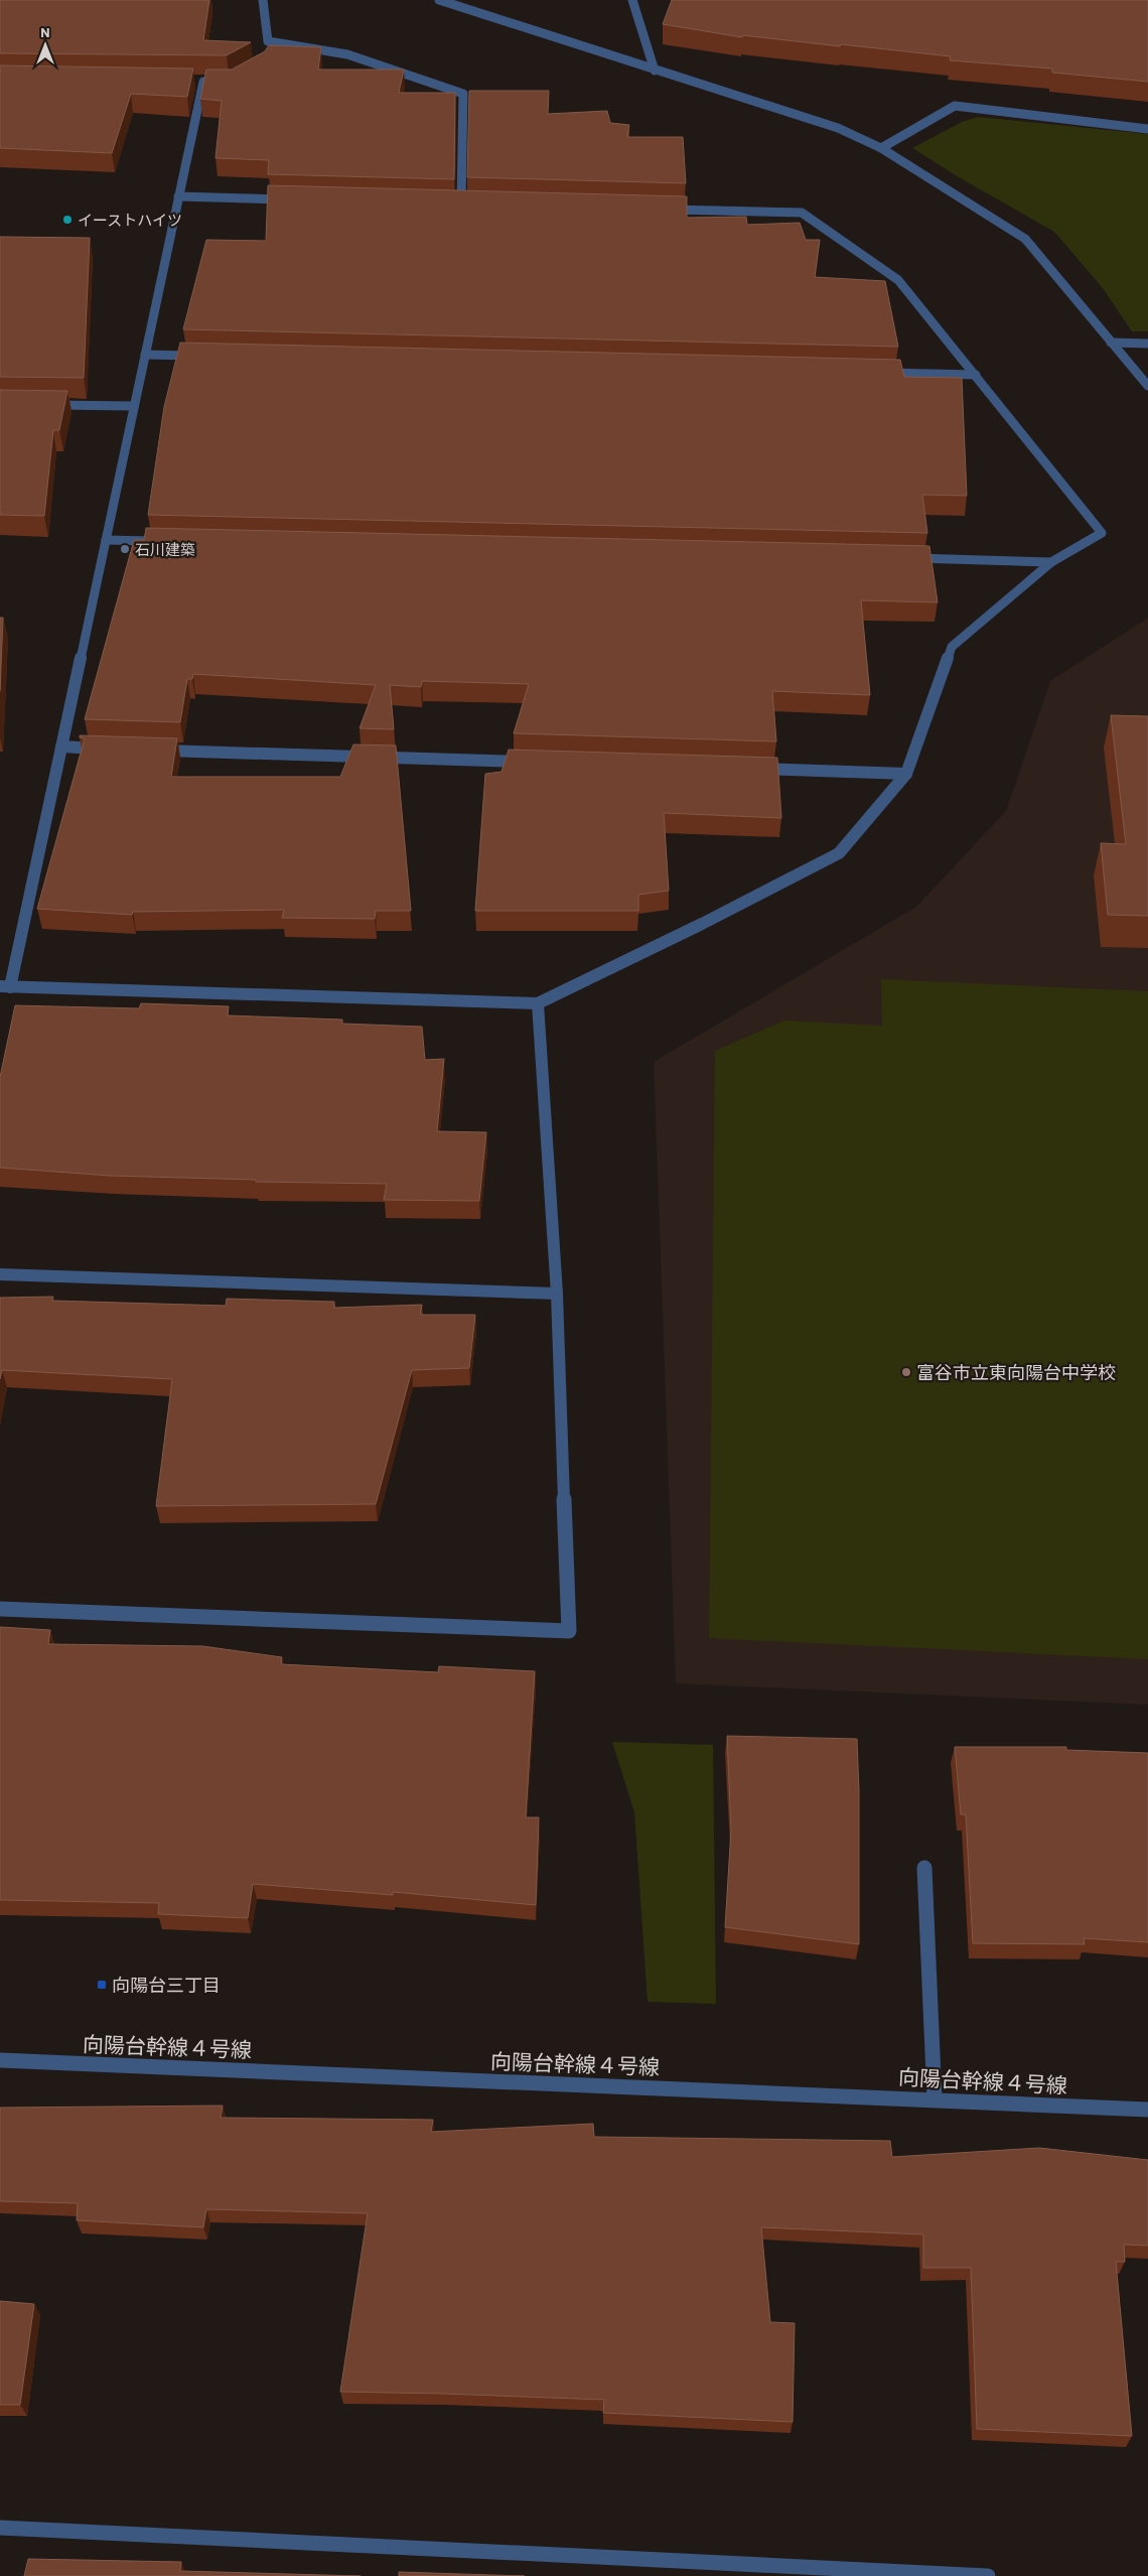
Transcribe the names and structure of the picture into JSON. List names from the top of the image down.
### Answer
{
  "streets": {
    "street": ["向陽台幹線４号線"]
  },
  "places": {
    "other": ["イーストハイツ", "石川建築", "富谷市立東向陽台中学校"],
    "transit": ["向陽台三丁目"]
  },
  "north": "top"
}
